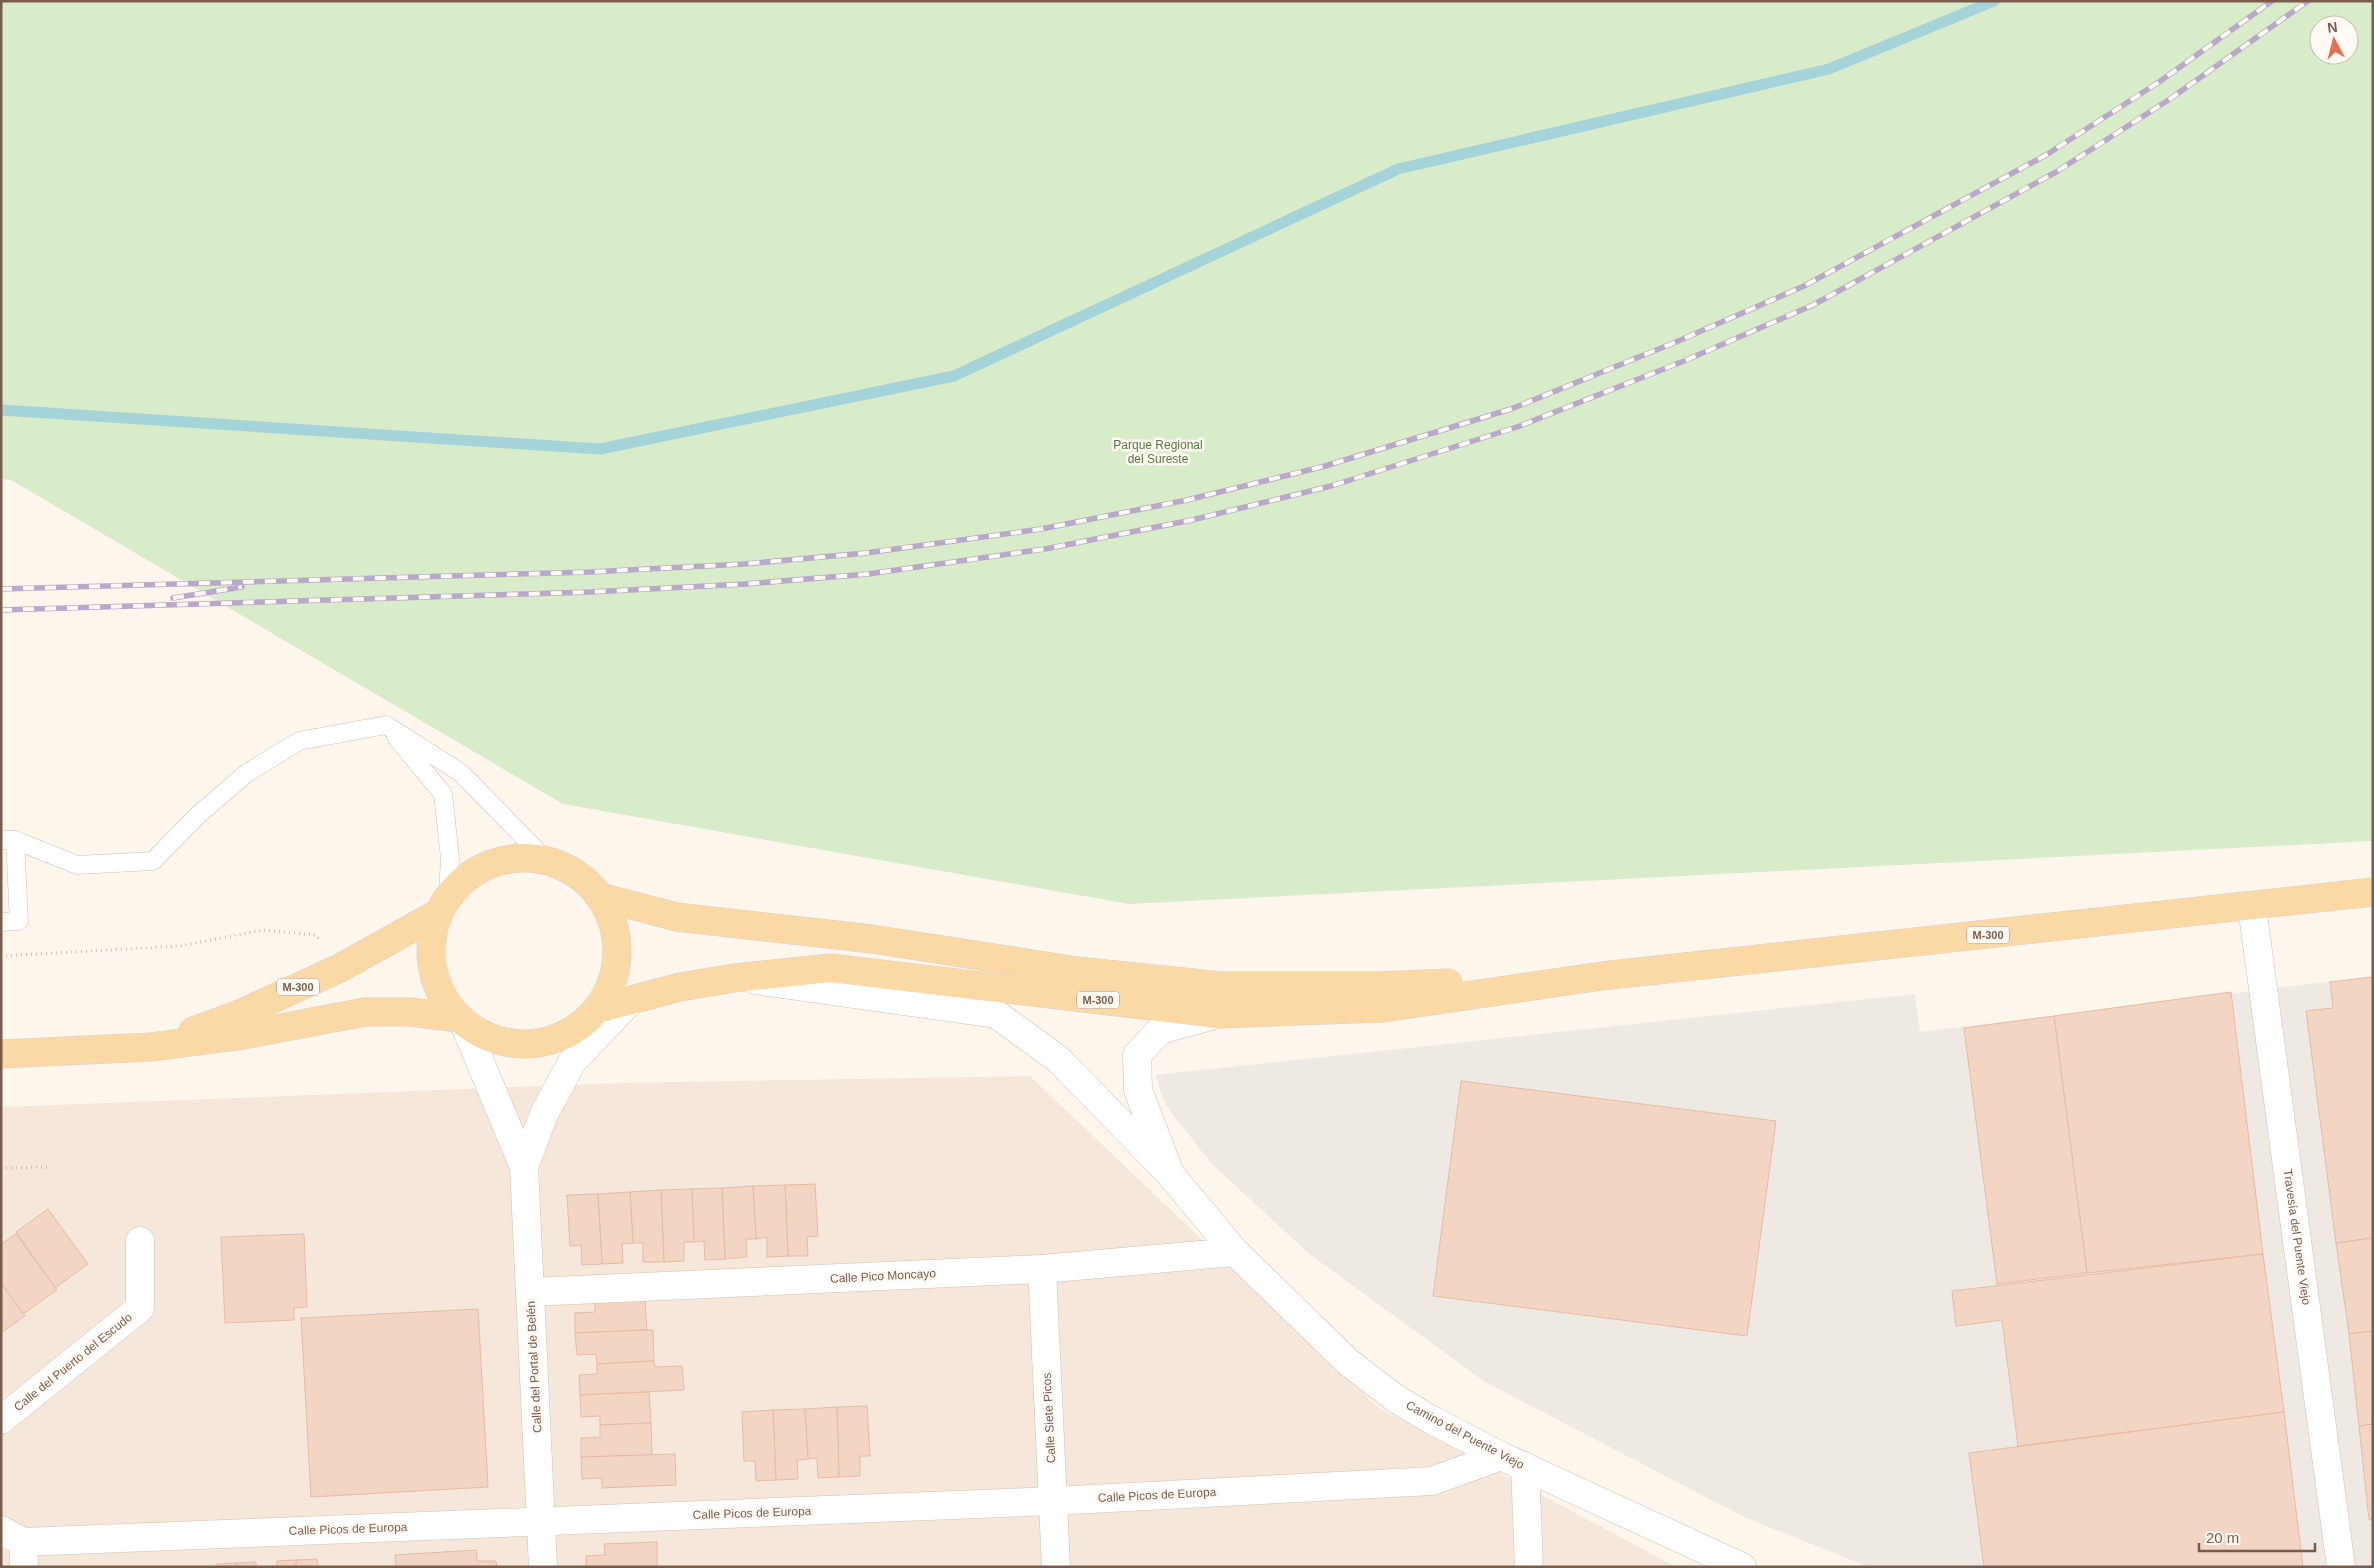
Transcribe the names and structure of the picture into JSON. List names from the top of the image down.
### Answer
{
  "streets": {
    "main road": ["M-300"],
    "street": [
      "Travesía del Puente Viejo",
      "Calle Pico Moncayo",
      "Calle del Puerto del Escudo",
      "Calle del Portal de Belén",
      "Calle Siete Picos",
      "Camino del Puente Viejo",
      "Calle Picos de Europa"
    ]
  },
  "crossings": [
    ["M-300", "Travesía del Puente Viejo"],
    ["Calle Pico Moncayo", "Calle del Portal de Belén"],
    ["Calle Pico Moncayo", "Calle Siete Picos"],
    ["Calle Pico Moncayo", "Camino del Puente Viejo"],
    ["Calle del Portal de Belén", "Calle Picos de Europa"],
    ["Calle Siete Picos", "Calle Picos de Europa"],
    ["Camino del Puente Viejo", "Calle Picos de Europa"]
  ],
  "parks": ["Parque Regional del Sureste"],
  "scale_bar": "20 m",
  "north": "top"
}
